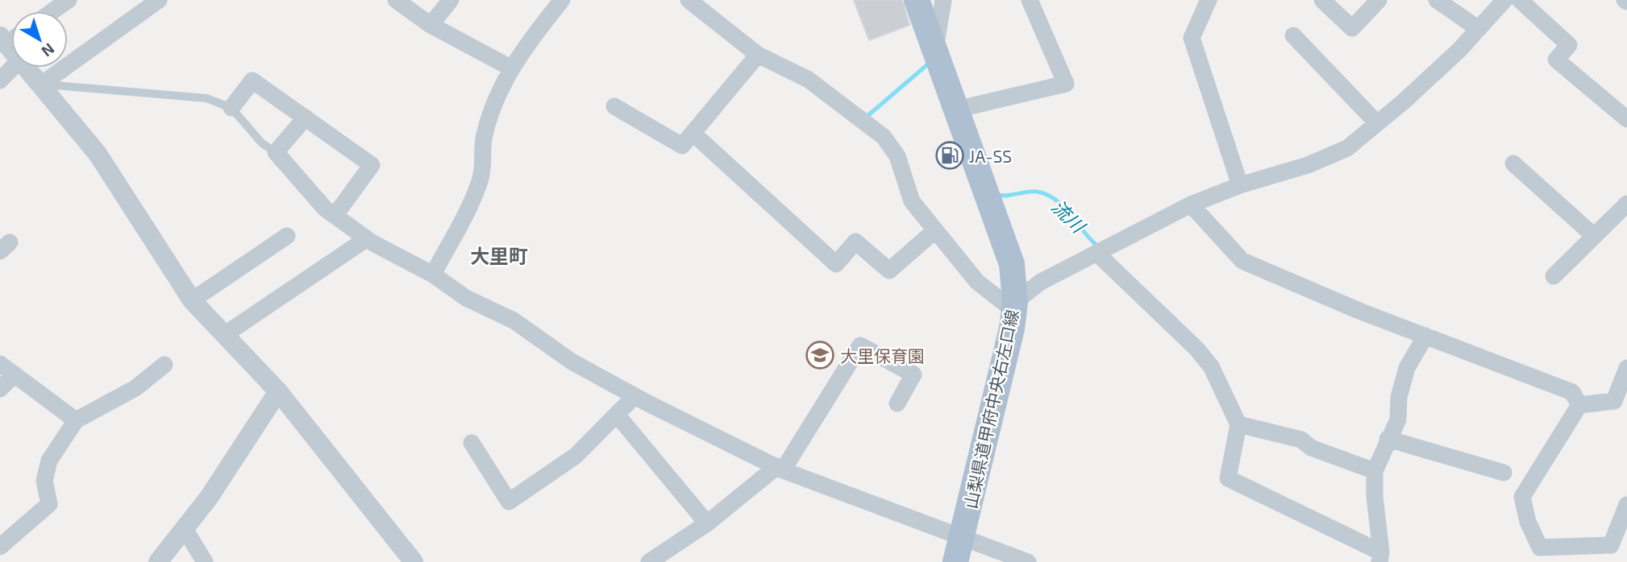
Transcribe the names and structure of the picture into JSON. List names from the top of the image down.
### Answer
{
  "streets": {
    "main road": ["山梨県道甲府中央右左口線"]
  },
  "districts": ["大里町"],
  "water": ["流川"],
  "places": {
    "fuel station": ["JA-SS"],
    "school or university": ["大里保育園"]
  },
  "north": "bottom right"
}
